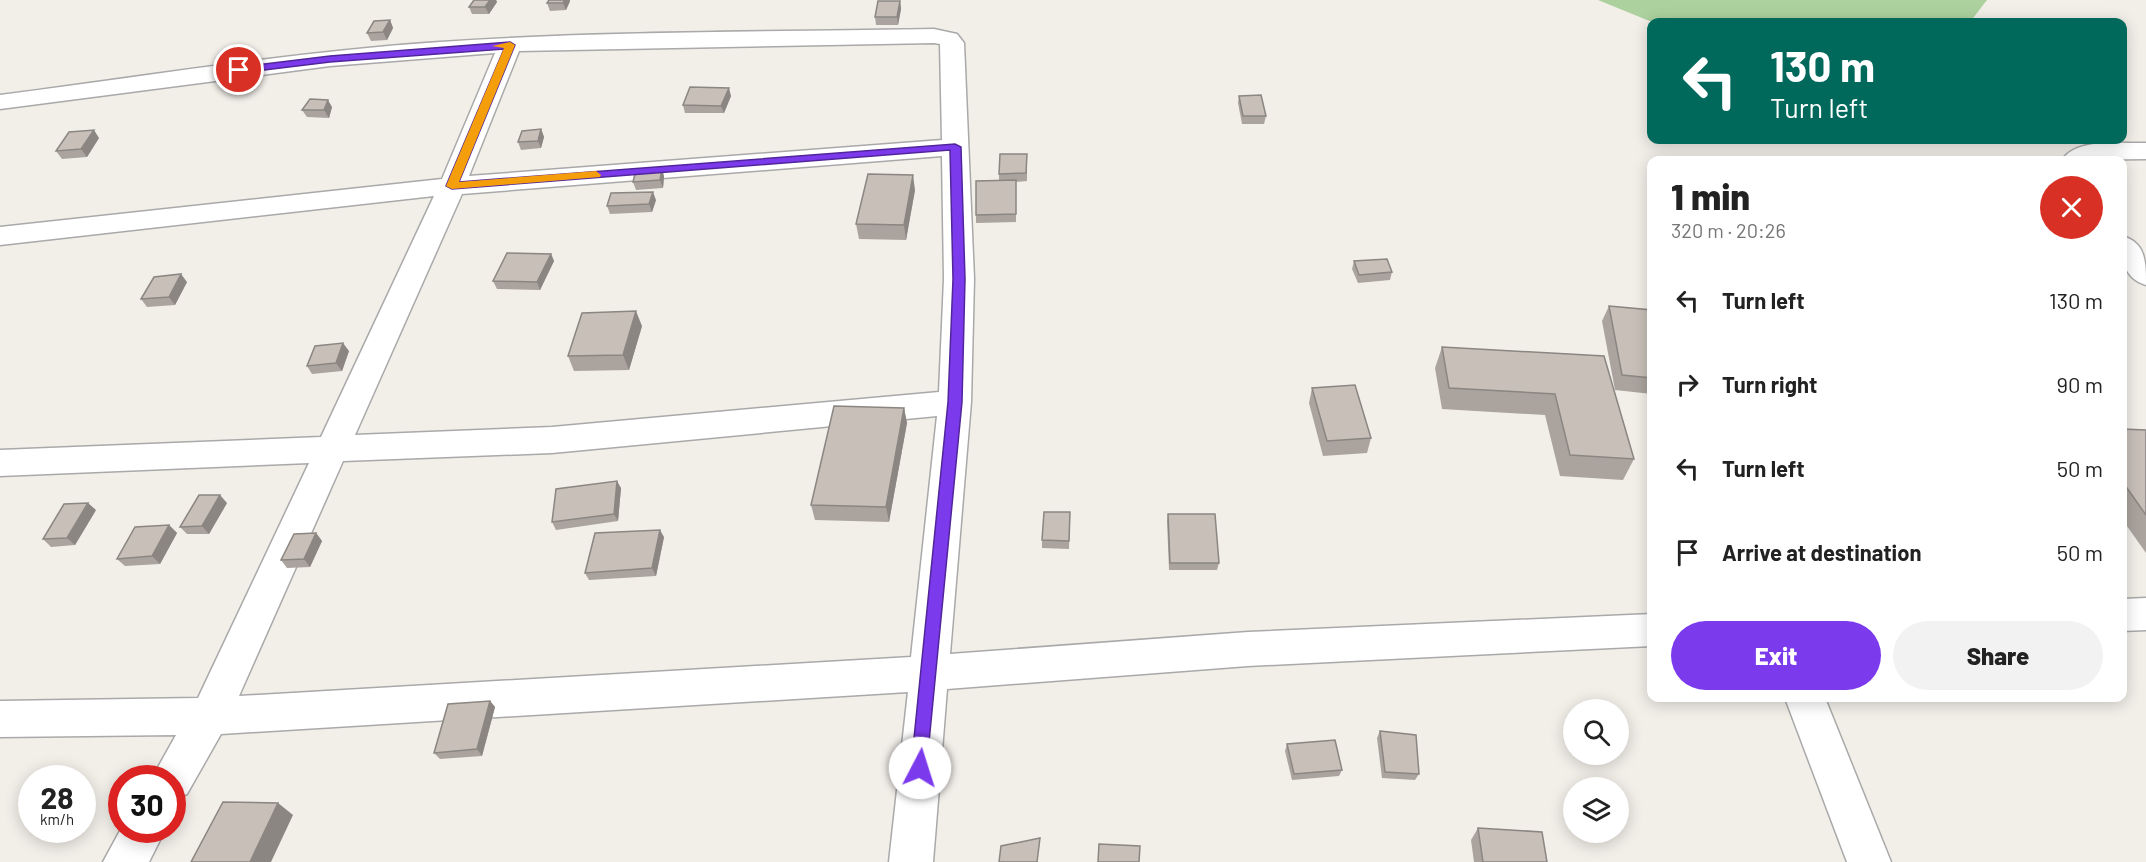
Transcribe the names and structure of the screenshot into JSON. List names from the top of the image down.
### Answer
{
  "page": {
    "turn": ["130 m", "Turn left"],
    "heading": ["1 min", "320 m · 20:26"],
    "list": [
      {
        "name": "Turn left",
        "value": "130 m"
      },
      {
        "name": "Turn right",
        "value": "90 m"
      },
      {
        "name": "Turn left",
        "value": "50 m"
      },
      {
        "name": "Arrive at destination",
        "value": "50 m"
      }
    ],
    "buttons": ["Exit", "Share"],
    "speed": "28 km/h",
    "limit": "30"
  }
}
